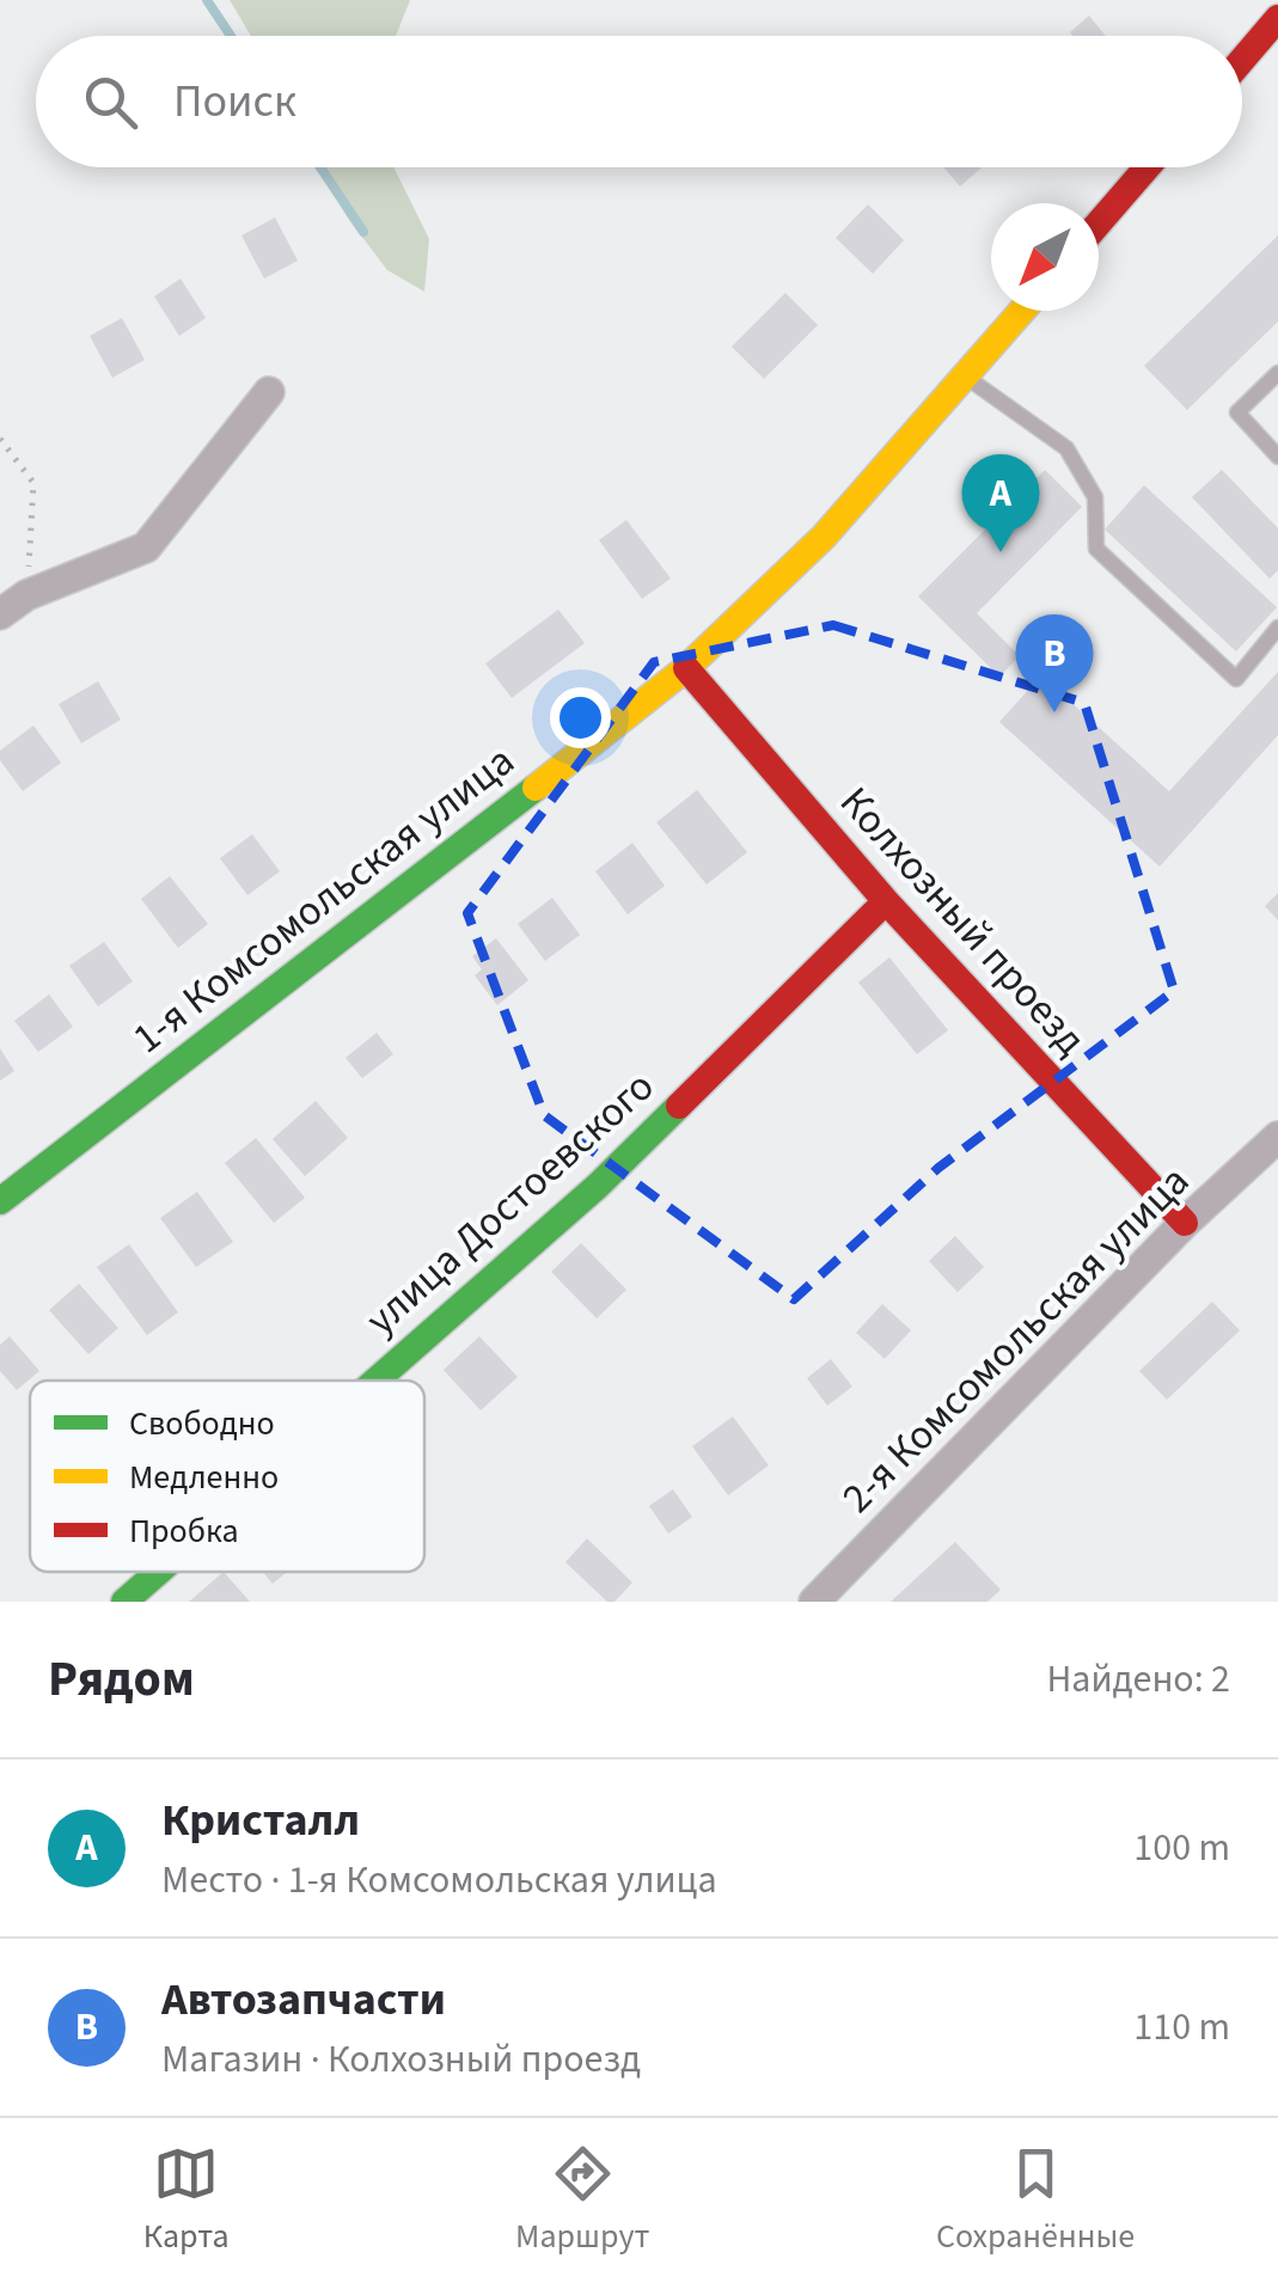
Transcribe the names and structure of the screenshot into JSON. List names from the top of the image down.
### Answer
{
  "streets": {
    "street": [
      "1-я Комсомольская улица",
      "Колхозный проезд",
      "улица Достоевского",
      "2-я Комсомольская улица"
    ]
  },
  "crossings": [
    ["1-я Комсомольская улица", "Колхозный проезд"],
    ["Колхозный проезд", "улица Достоевского"],
    ["Колхозный проезд", "2-я Комсомольская улица"]
  ],
  "legend": ["Свободно", "Медленно", "Пробка"],
  "north": "bottom left",
  "page": {
    "search": "Поиск",
    "pins": ["A", "B"],
    "heading": ["Рядом", "Найдено: 2"],
    "list": [
      {
        "mark": "A",
        "name": "Кристалл",
        "note": "Место · 1-я Комсомольская улица",
        "value": "100 m"
      },
      {
        "mark": "B",
        "name": "Автозапчасти",
        "note": "Магазин · Колхозный проезд",
        "value": "110 m"
      }
    ],
    "nav": ["Карта", "Маршрут", "Сохранённые"]
  }
}
